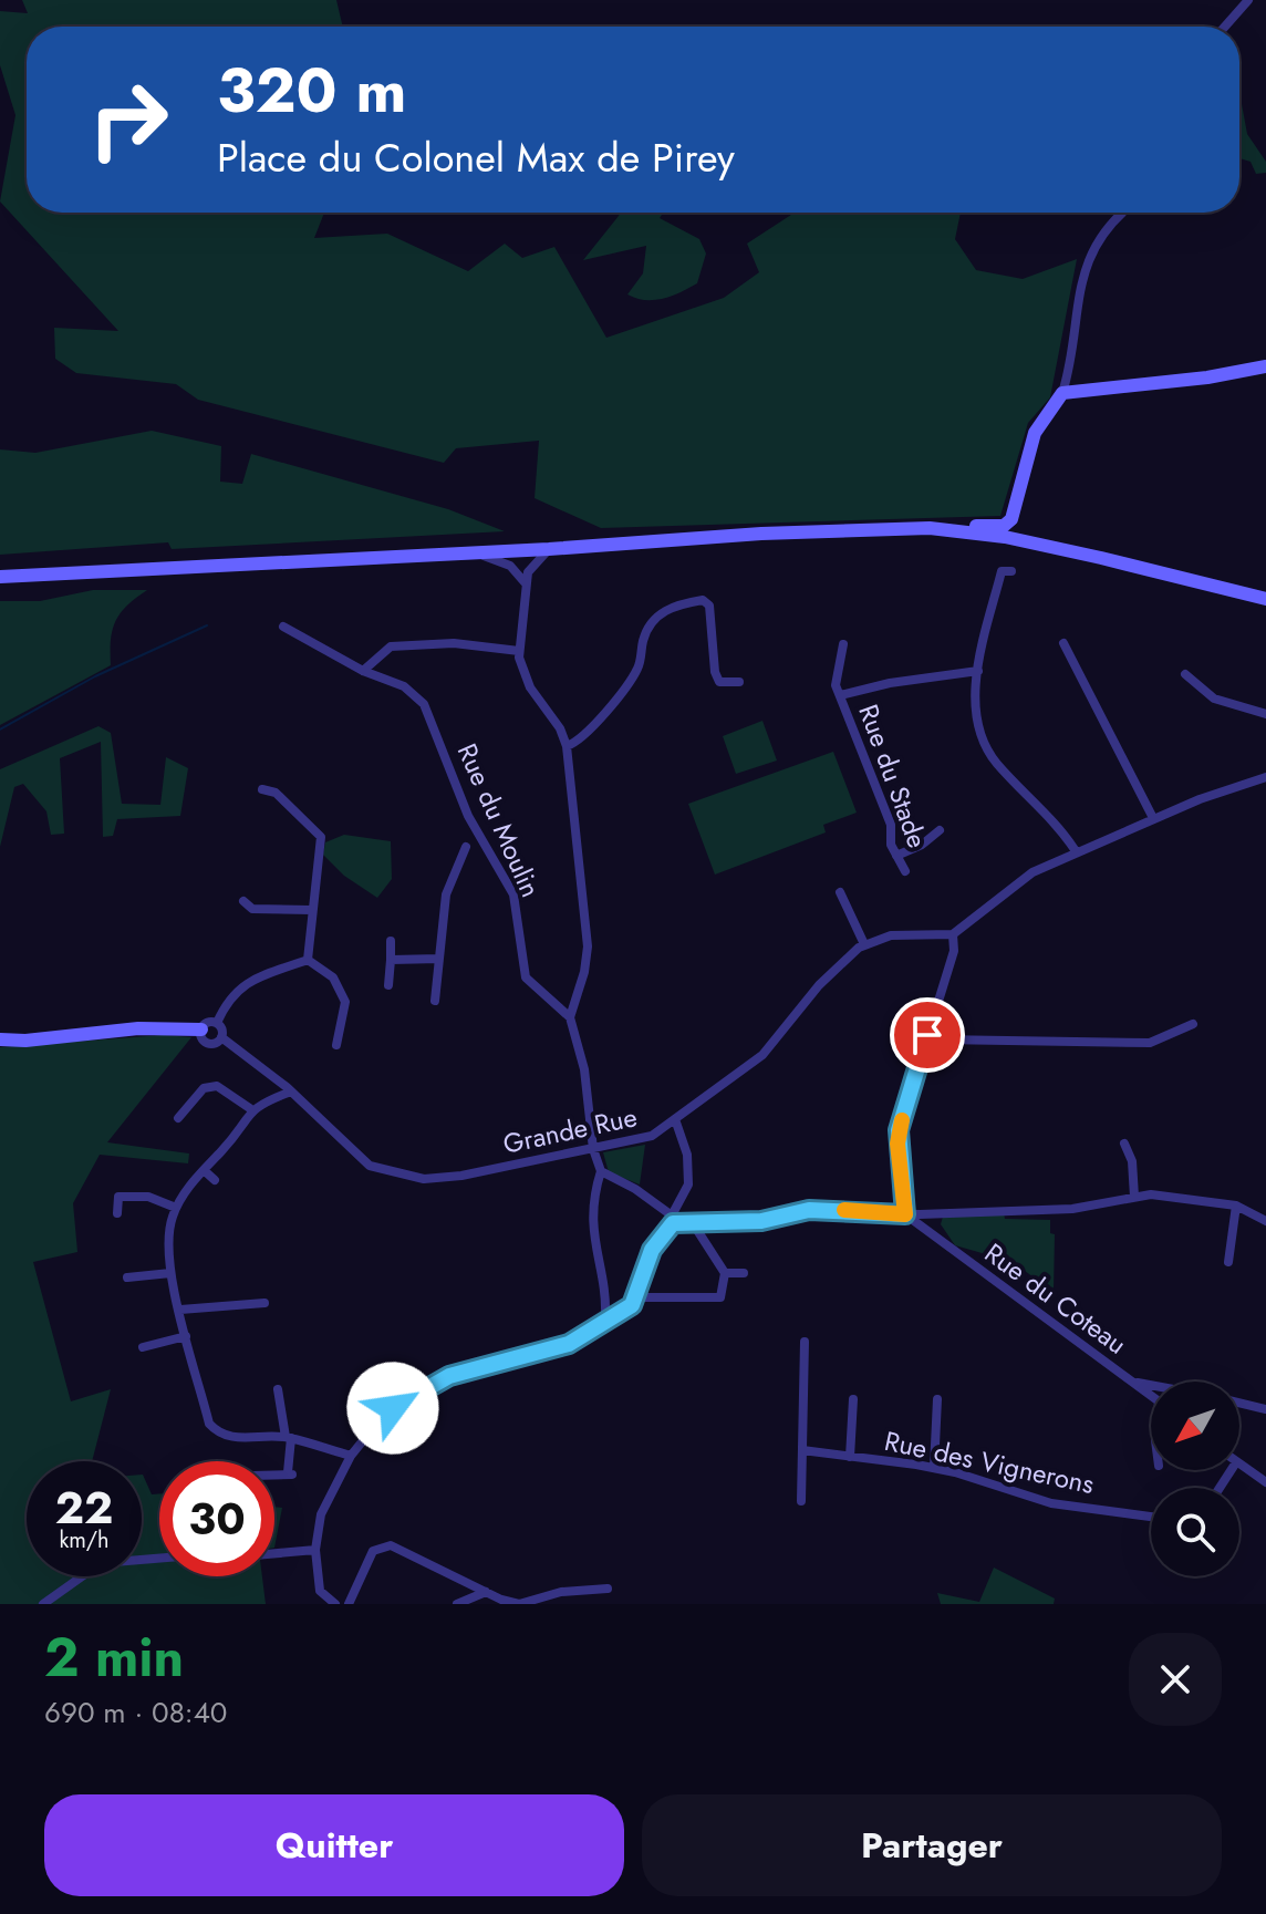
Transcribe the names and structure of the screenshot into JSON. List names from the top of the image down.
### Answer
{
  "streets": {
    "street": [
      "Rue du Stade",
      "Rue du Moulin",
      "Grande Rue",
      "Rue du Coteau",
      "Rue des Vignerons"
    ]
  },
  "north": "bottom left",
  "page": {
    "turn": ["320 m", "Place du Colonel Max de Pirey"],
    "speed": "22 km/h",
    "limit": "30",
    "heading": ["2 min", "690 m · 08:40"],
    "buttons": ["Quitter", "Partager"]
  }
}
